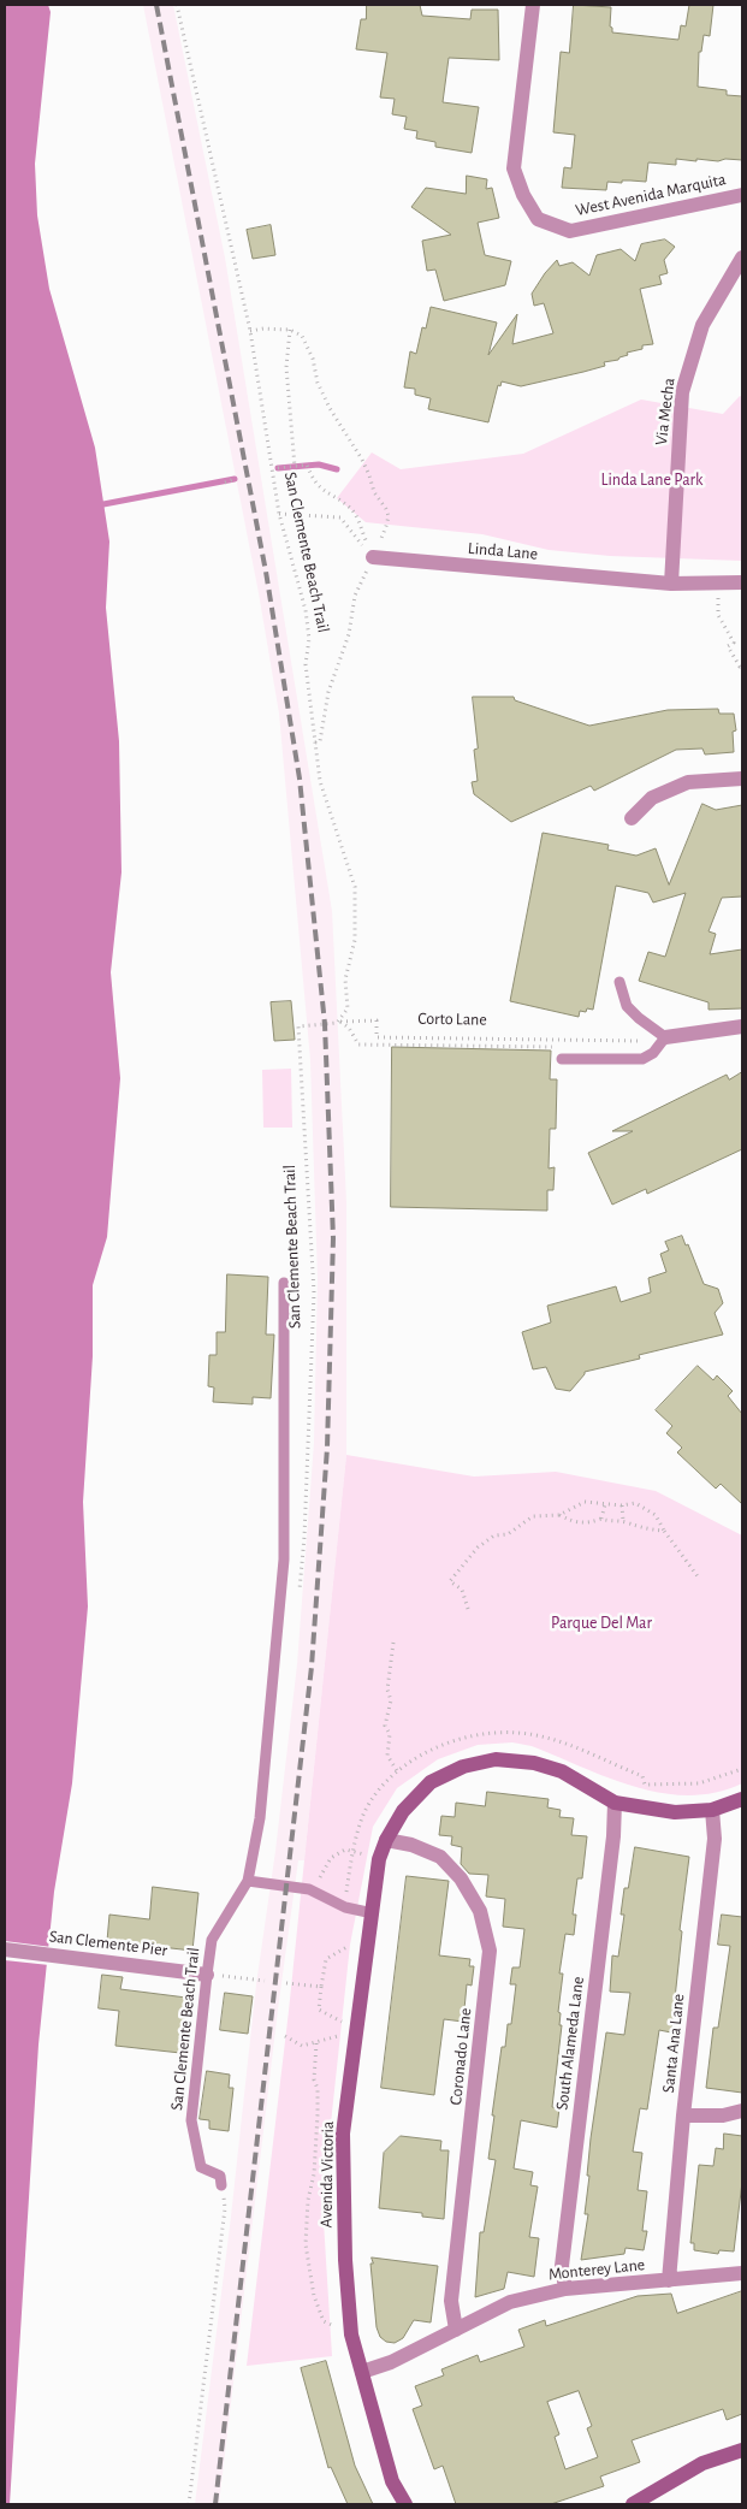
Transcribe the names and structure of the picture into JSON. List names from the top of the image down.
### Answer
{
  "streets": {
    "main road": ["Avenida Victoria"],
    "street": [
      "West Avenida Marquita",
      "Via Mecha",
      "Linda Lane",
      "San Clemente Pier",
      "South Alameda Lane",
      "Santa Ana Lane",
      "Coronado Lane",
      "Monterey Lane"
    ],
    "lane": ["San Clemente Beach Trail"],
    "path": ["Corto Lane"]
  },
  "crossings": [
    ["Via Mecha", "Linda Lane"],
    ["San Clemente Beach Trail", "Corto Lane"],
    ["San Clemente Beach Trail", "San Clemente Pier"],
    ["South Alameda Lane", "Avenida Victoria"],
    ["South Alameda Lane", "Monterey Lane"],
    ["Santa Ana Lane", "Monterey Lane"],
    ["Coronado Lane", "Avenida Victoria"],
    ["Coronado Lane", "Monterey Lane"],
    ["Avenida Victoria", "Monterey Lane"]
  ],
  "parks": ["Linda Lane Park", "Parque Del Mar"]
}
